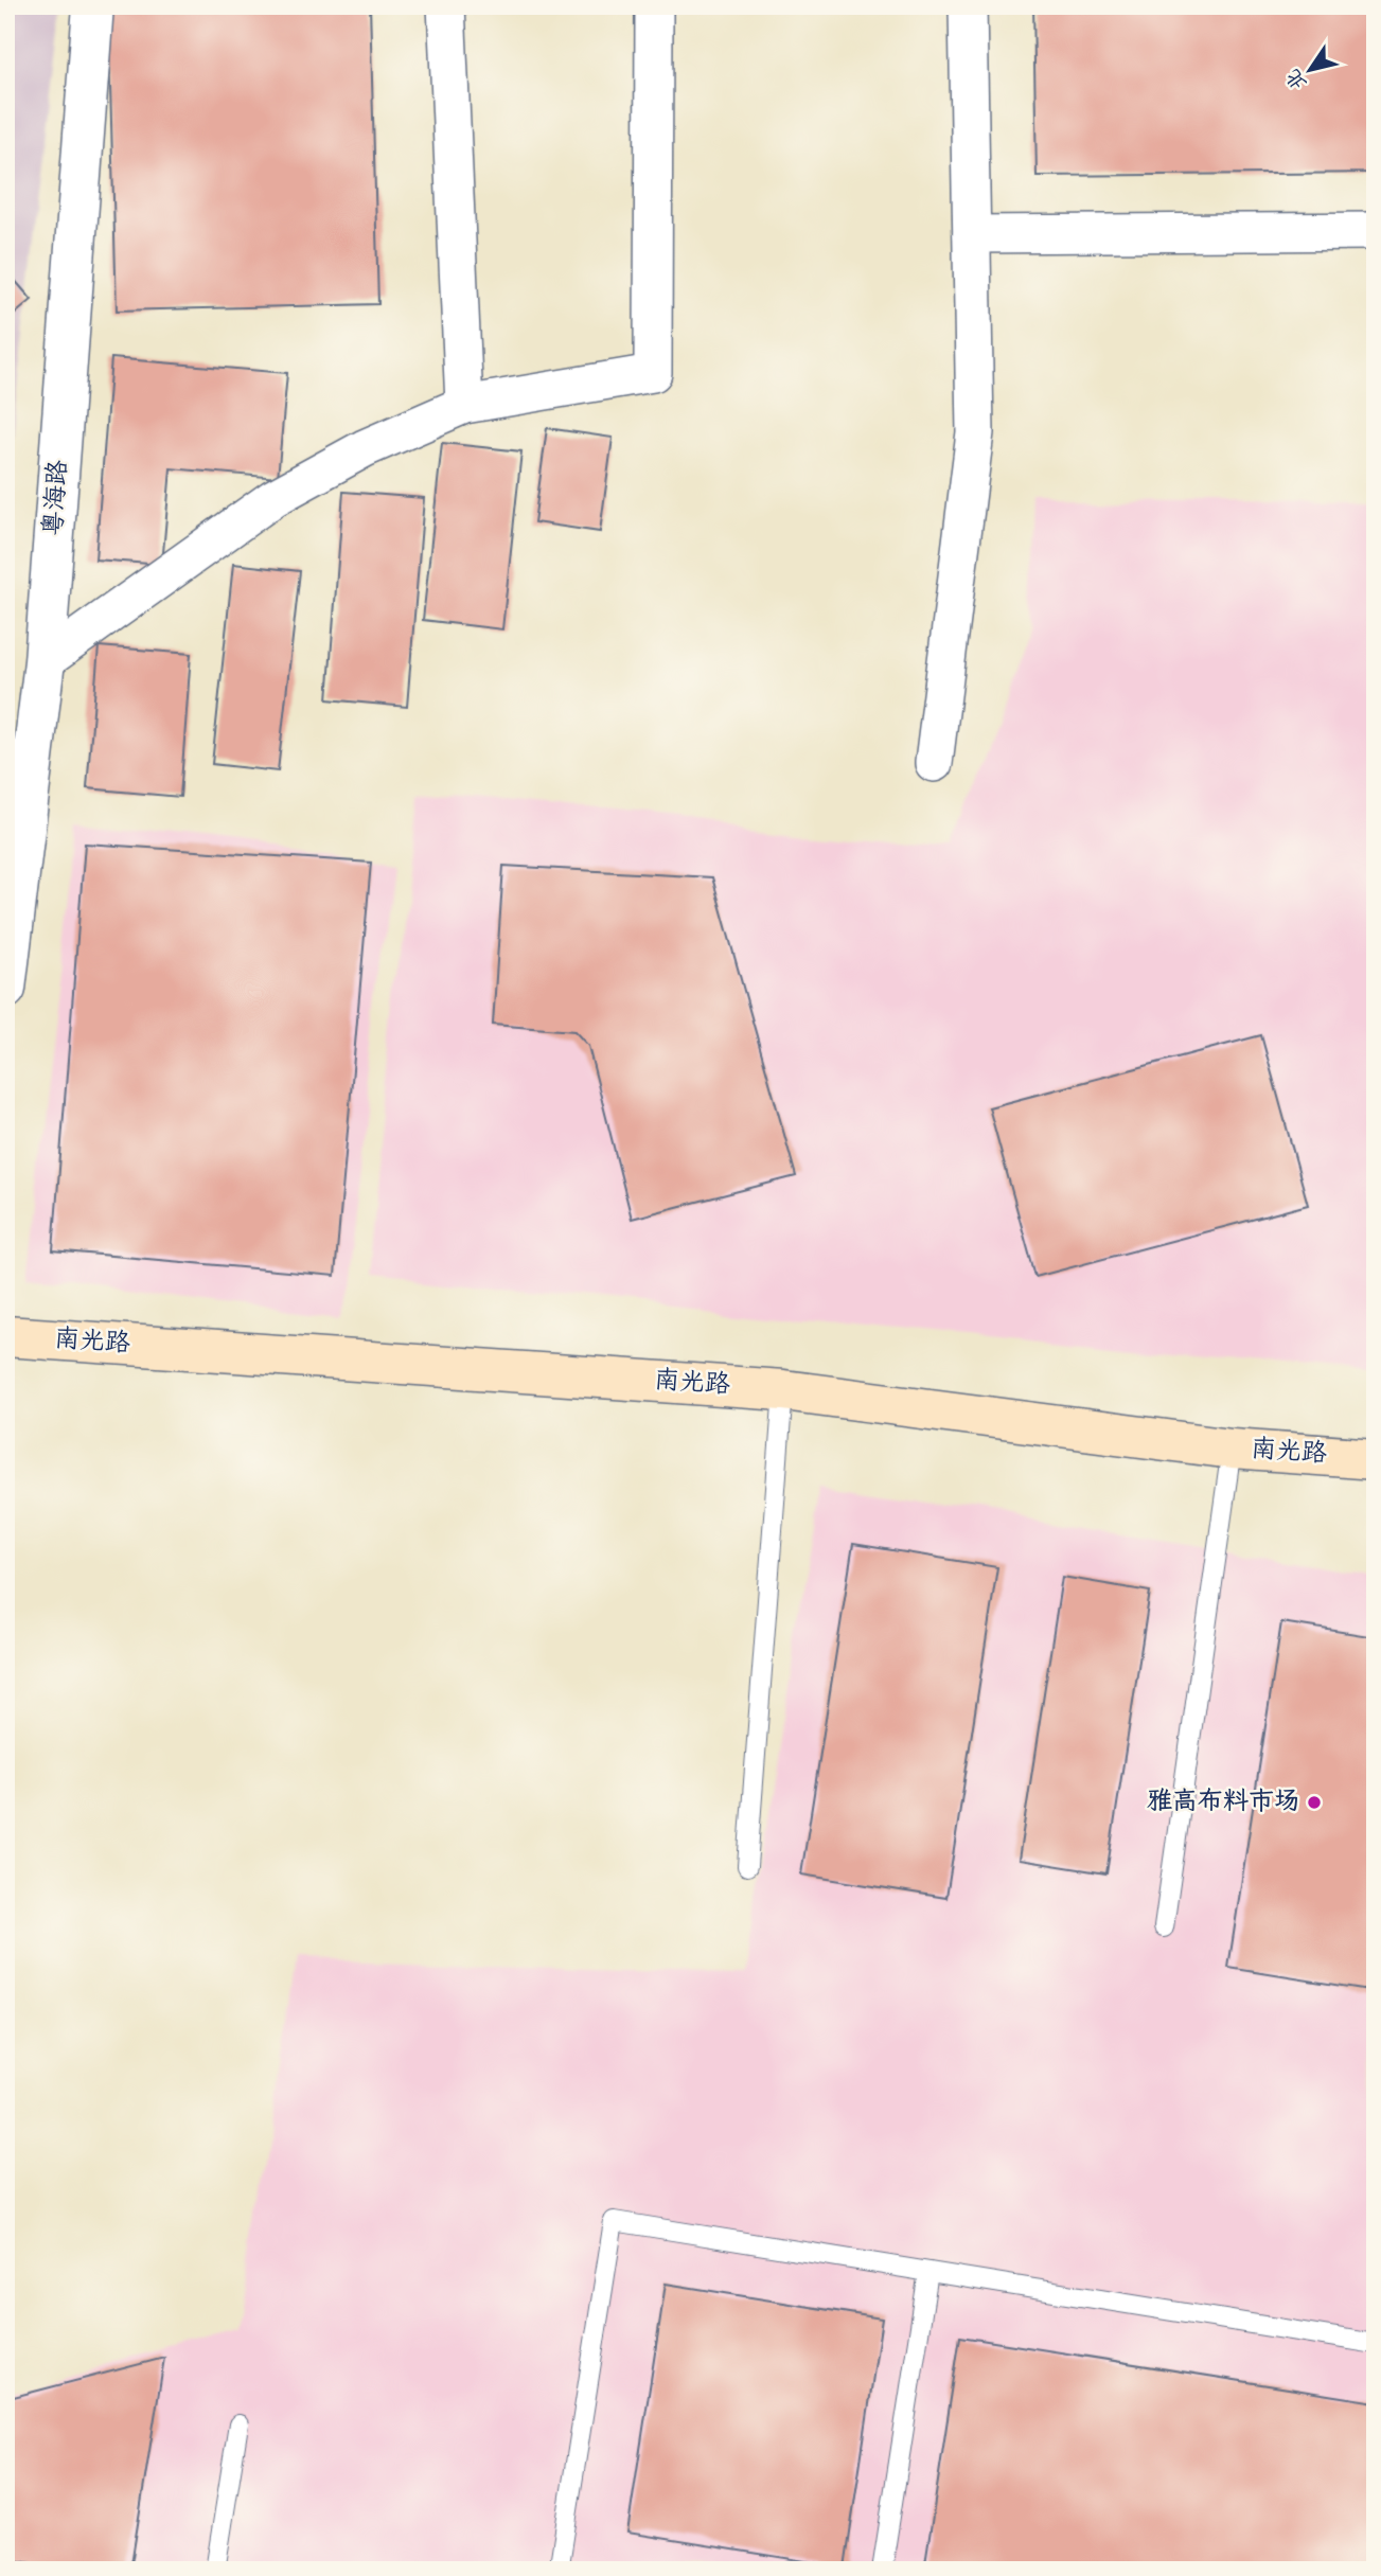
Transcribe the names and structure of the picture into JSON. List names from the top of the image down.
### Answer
{
  "streets": {
    "main road": ["南光路"],
    "street": ["粤海路"]
  },
  "places": ["雅高布料市场"],
  "north": "bottom left"
}
